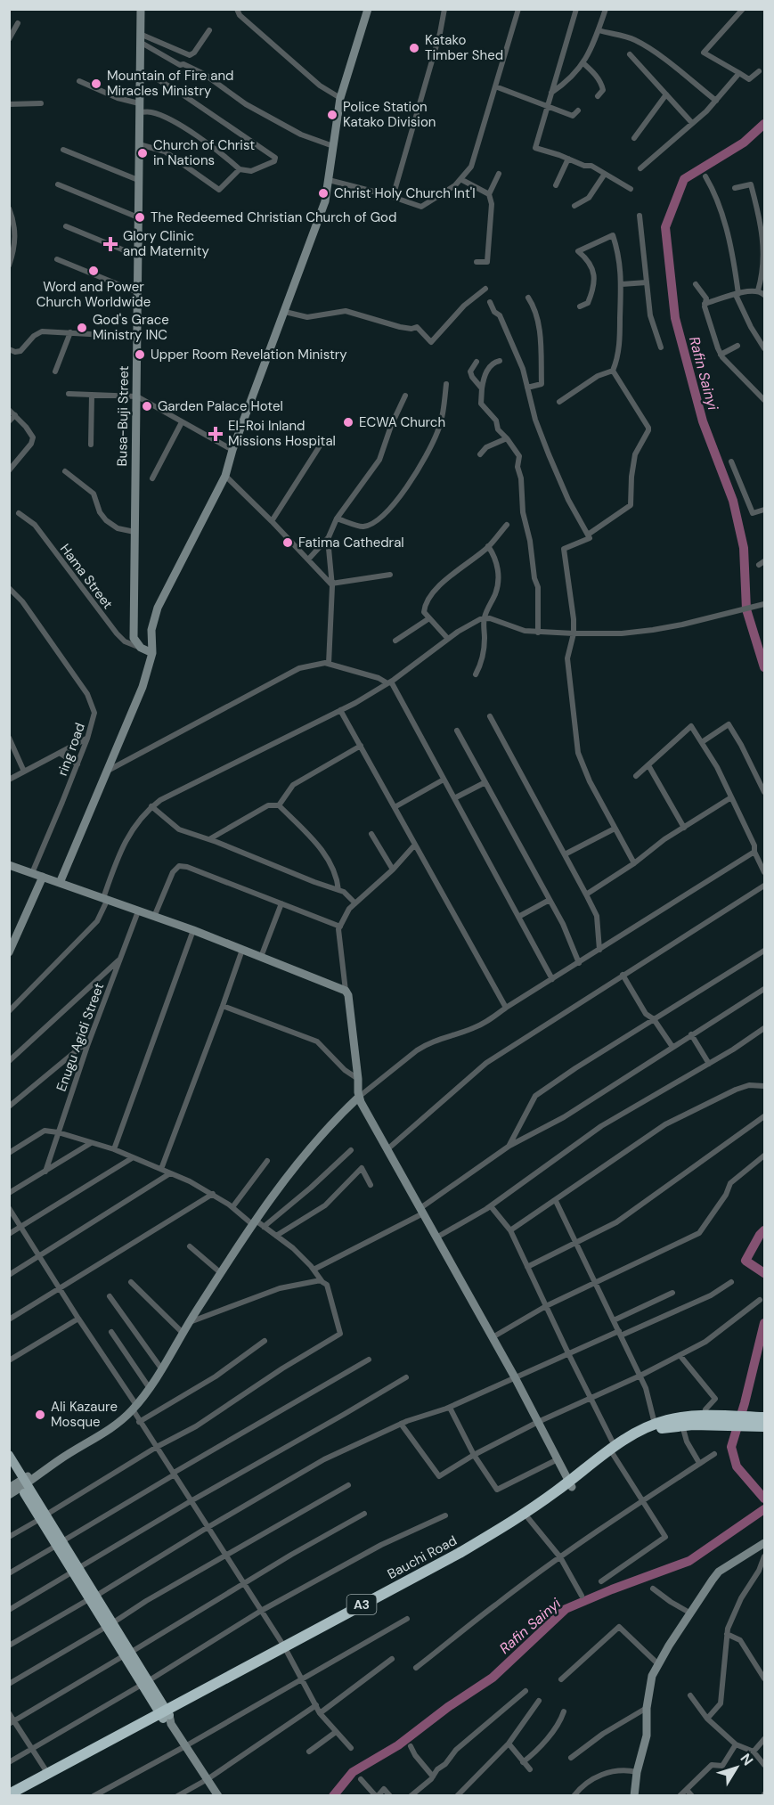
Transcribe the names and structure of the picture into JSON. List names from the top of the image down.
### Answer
{
  "streets": {
    "highway": ["Bauchi Road", "A3"],
    "street": [
      "Busa-Buji Street",
      "Hama Street",
      "ring road",
      "Enugu Agidi Street"
    ]
  },
  "crossings": [
    ["Busa-Buji Street", "Hama Street"]
  ],
  "water": ["Rafin Sainyi"],
  "places": {
    "other": [
      "Katako Timber Shed",
      "Mountain of Fire and Miracles Ministry",
      "Police Station Katako Division",
      "Church of Christ in Nations",
      "Christ Holy Church Int'l",
      "The Redeemed Christian Church of God",
      "Word and Power Church Worldwide",
      "God's Grace Ministry INC",
      "Upper Room Revelation Ministry",
      "Garden Palace Hotel",
      "ECWA Church",
      "Fatima Cathedral",
      "Ali Kazaure Mosque"
    ],
    "health": ["Glory Clinic and Maternity", "El-Roi Inland Missions Hospital"]
  },
  "north": "top right"
}
